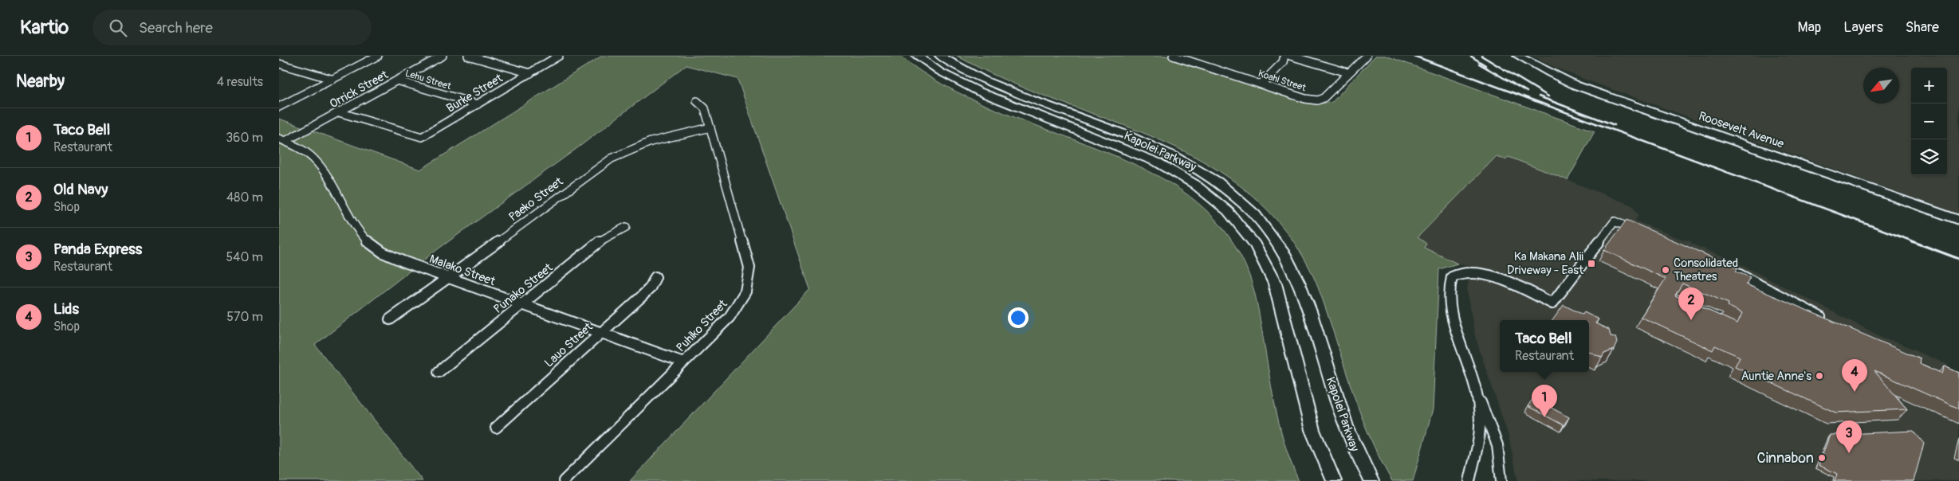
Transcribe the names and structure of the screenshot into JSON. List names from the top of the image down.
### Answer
{
  "streets": {
    "main road": ["Roosevelt Avenue", "Kapolei Parkway"],
    "street": [
      "Lehu Street",
      "Koahi Street",
      "Orrick Street",
      "Burke Street",
      "Paeko Street",
      "Malako Street",
      "Punako Street",
      "Puhiko Street",
      "Lauo Street"
    ]
  },
  "crossings": [
    ["Lehu Street", "Orrick Street"],
    ["Lehu Street", "Burke Street"],
    ["Orrick Street", "Burke Street"],
    ["Orrick Street", "Malako Street"],
    ["Paeko Street", "Malako Street"],
    ["Paeko Street", "Puhiko Street"],
    ["Malako Street", "Punako Street"],
    ["Malako Street", "Puhiko Street"],
    ["Malako Street", "Lauo Street"]
  ],
  "places": {
    "transit": ["Ka Makana Alii Driveway - East"],
    "other": ["Consolidated Theatres", "Auntie Anne's", "Cinnabon"]
  },
  "north": "bottom left",
  "page": {
    "header": "Kartio",
    "search": "Search here",
    "nav": ["Map", "Layers", "Share"],
    "heading": ["Nearby", "4 results"],
    "map_buttons": ["+", "−"],
    "list": [
      {
        "mark": "1",
        "name": "Taco Bell",
        "note": "Restaurant",
        "value": "360 m"
      },
      {
        "mark": "2",
        "name": "Old Navy",
        "note": "Shop",
        "value": "480 m"
      },
      {
        "mark": "3",
        "name": "Panda Express",
        "note": "Restaurant",
        "value": "540 m"
      },
      {
        "mark": "4",
        "name": "Lids",
        "note": "Shop",
        "value": "570 m"
      }
    ],
    "pins": [
      "2",
      "4",
      "1",
      "3"
    ],
    "popup": ["Taco Bell", "Restaurant"]
  }
}
